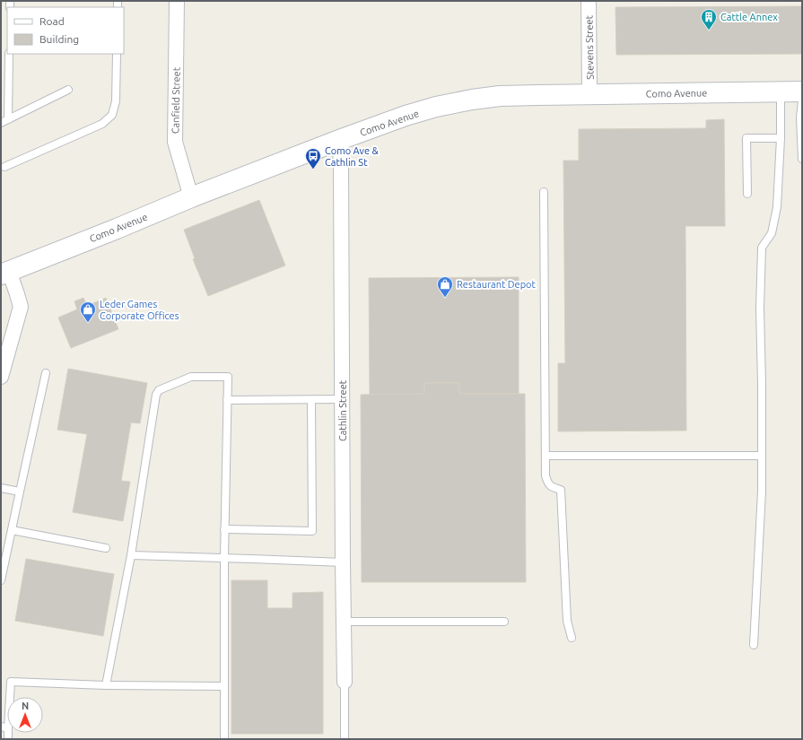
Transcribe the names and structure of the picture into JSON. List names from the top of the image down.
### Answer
{
  "streets": {
    "main road": ["Como Avenue"],
    "street": ["Stevens Street", "Canfield Street", "Cathlin Street"]
  },
  "crossings": [
    ["Stevens Street", "Como Avenue"],
    ["Como Avenue", "Canfield Street"],
    ["Como Avenue", "Cathlin Street"]
  ],
  "places": {
    "building": ["Cattle Annex"],
    "bus stop": ["Como Ave & Cathlin St"],
    "shop": ["Restaurant Depot", "Leder Games Corporate Offices"]
  },
  "legend": ["Road", "Building"],
  "north": "top"
}
